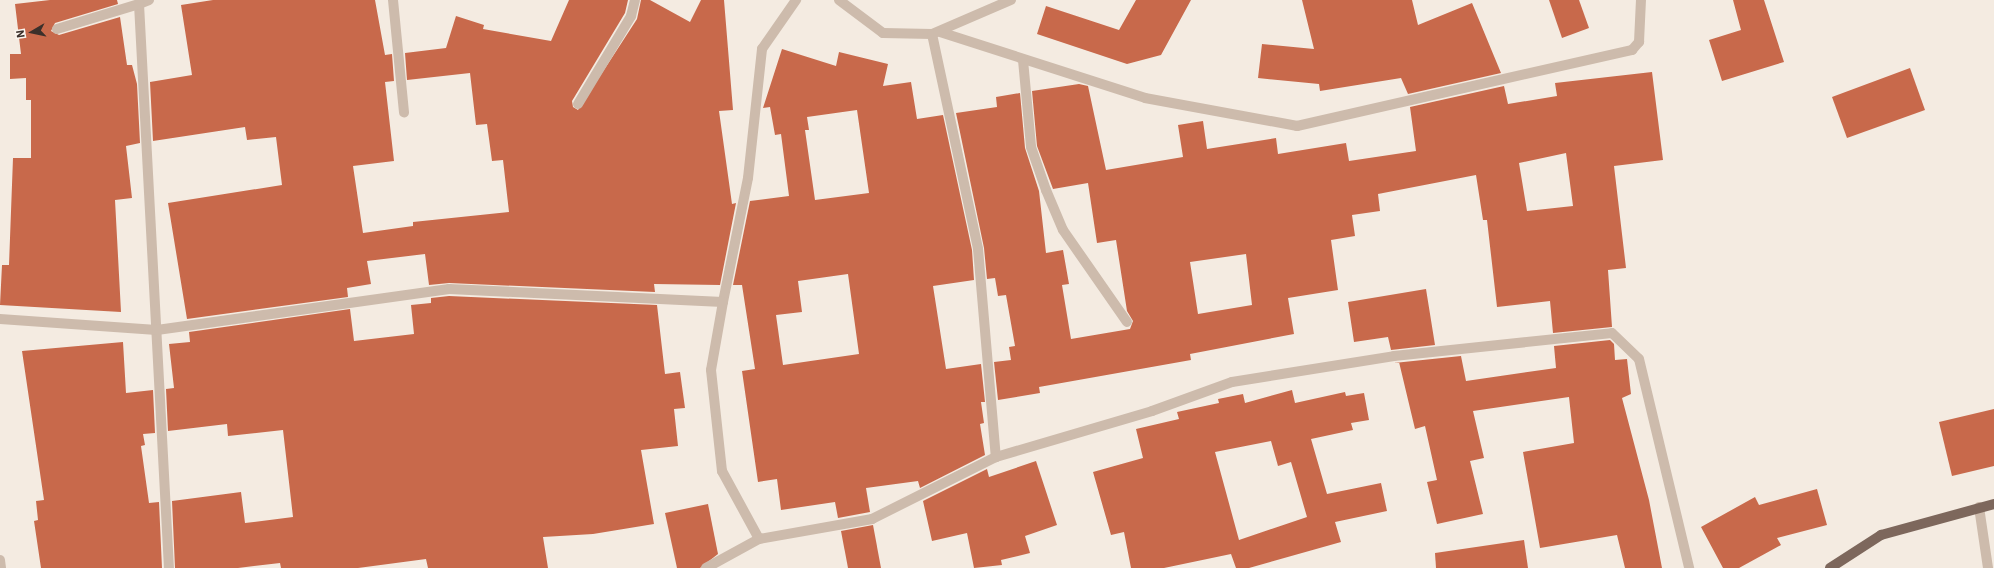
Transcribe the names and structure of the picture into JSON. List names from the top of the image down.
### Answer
{
  "north": "left"
}
